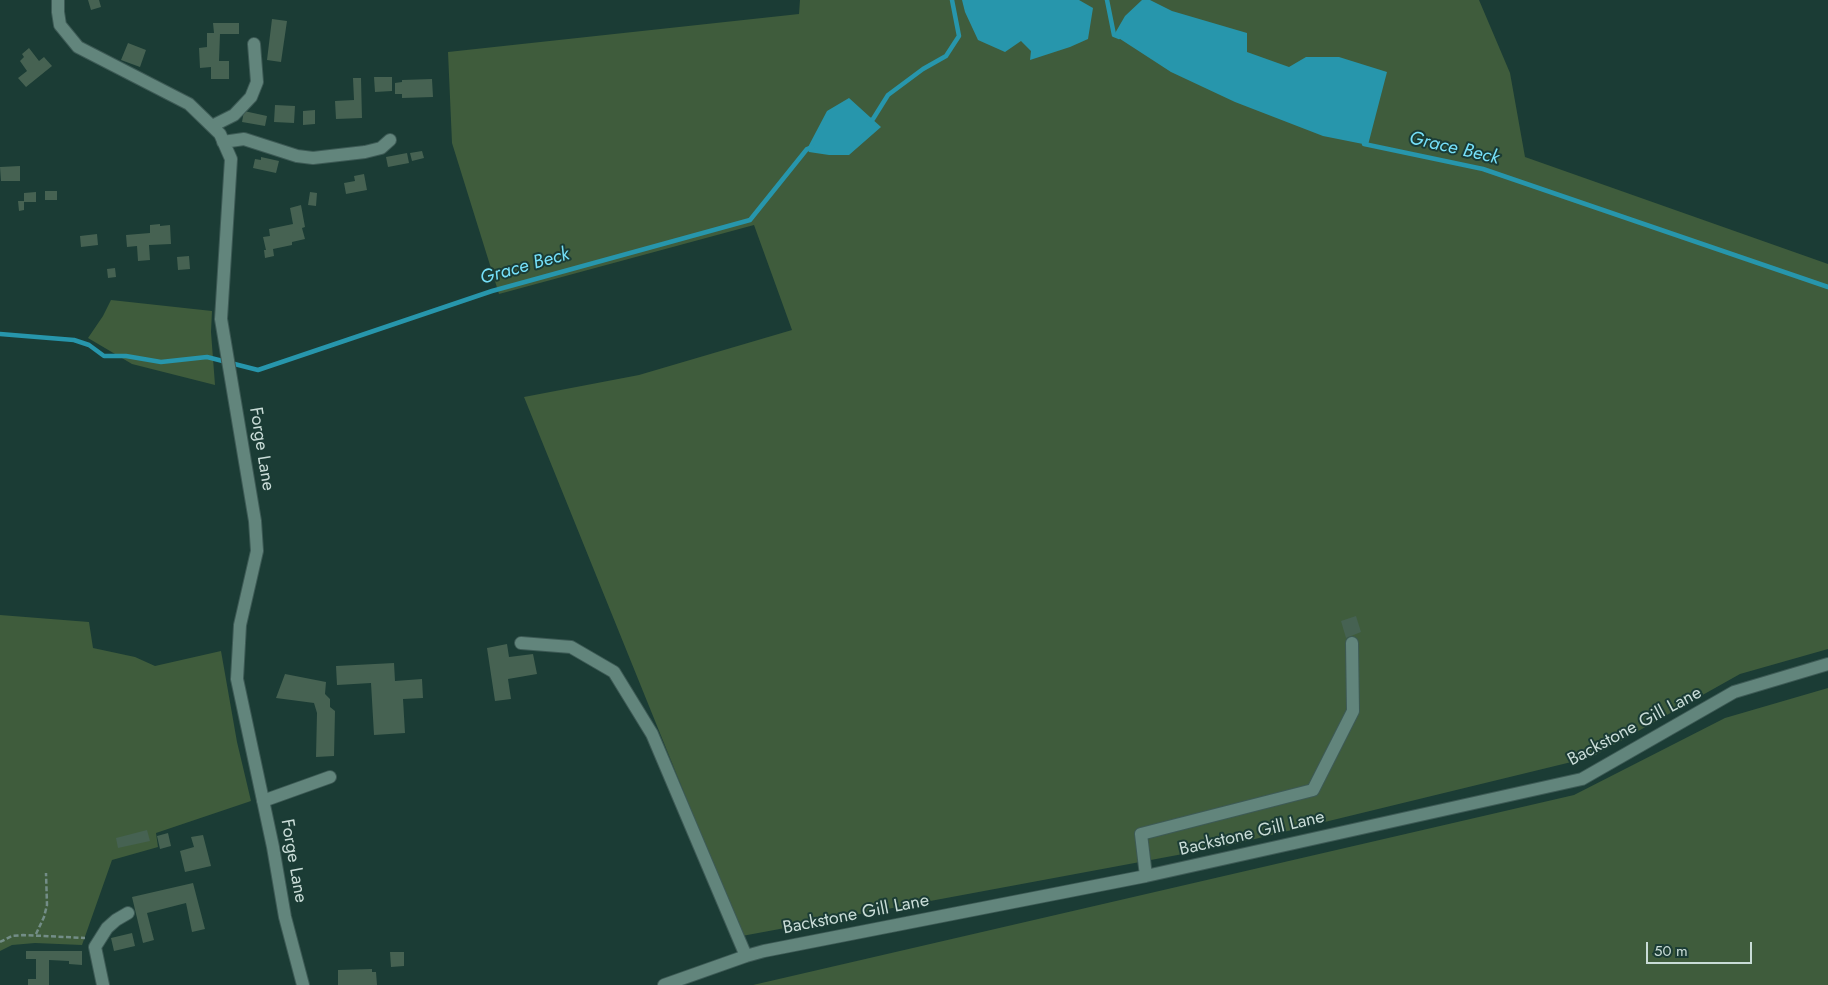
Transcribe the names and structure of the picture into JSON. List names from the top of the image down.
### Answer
{
  "streets": {
    "street": ["Forge Lane", "Backstone Gill Lane"]
  },
  "water": ["Grace Beck"],
  "scale_bar": "50 m"
}
